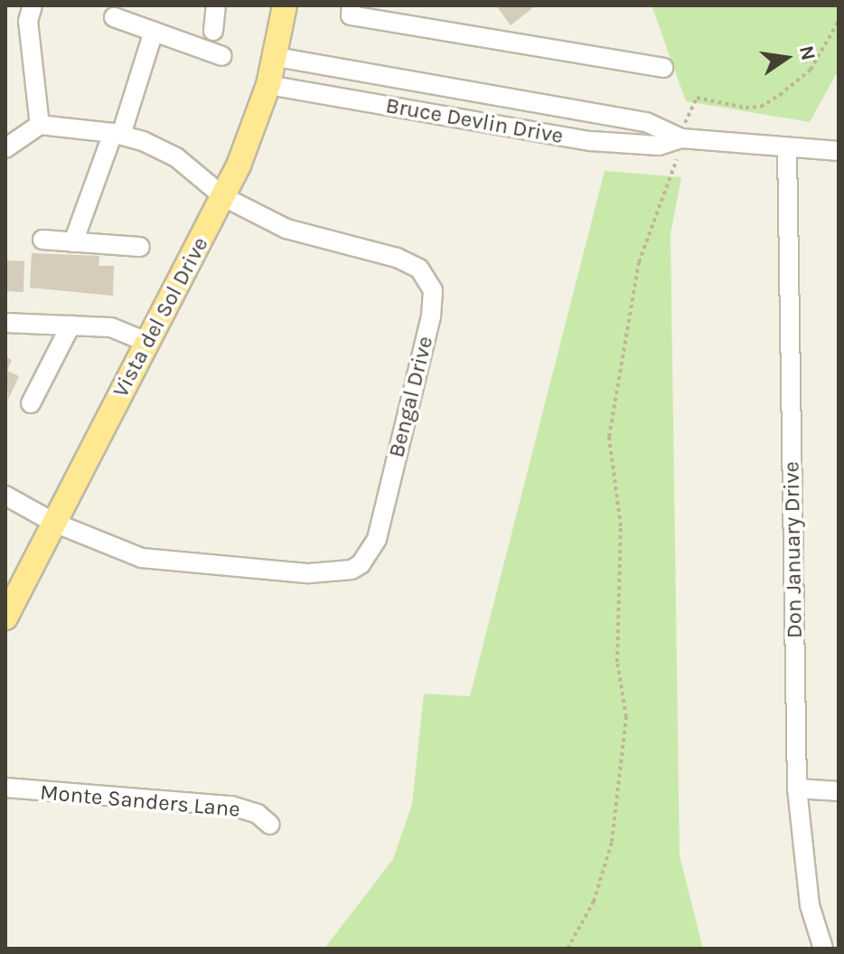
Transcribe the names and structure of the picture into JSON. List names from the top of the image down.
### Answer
{
  "streets": {
    "main road": ["Vista del Sol Drive"],
    "street": [
      "Bruce Devlin Drive",
      "Bengal Drive",
      "Don January Drive",
      "Monte Sanders Lane"
    ]
  },
  "crossings": [
    ["Bruce Devlin Drive", "Vista del Sol Drive"],
    ["Bruce Devlin Drive", "Don January Drive"],
    ["Vista del Sol Drive", "Bengal Drive"]
  ],
  "north": "right"
}
